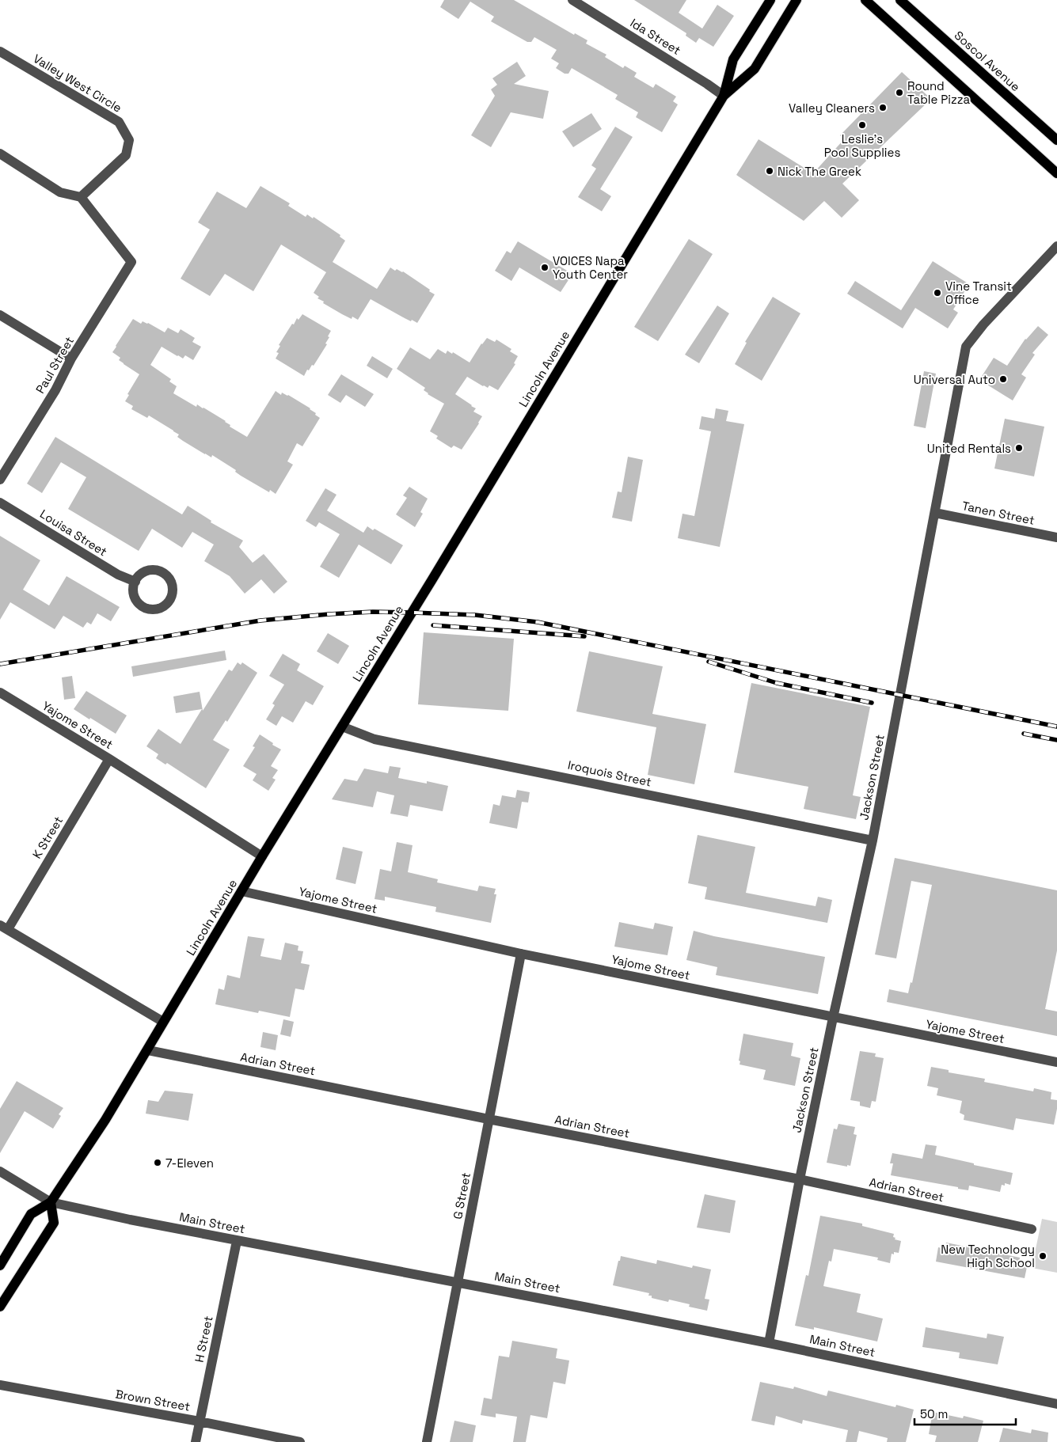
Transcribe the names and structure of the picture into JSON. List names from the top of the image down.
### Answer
{
  "streets": {
    "main road": ["Soscol Avenue", "Lincoln Avenue"],
    "street": [
      "Ida Street",
      "Valley West Circle",
      "Paul Street",
      "Tanen Street",
      "Louisa Street",
      "Yajome Street",
      "Iroquois Street",
      "Jackson Street",
      "K Street",
      "Adrian Street",
      "G Street",
      "Main Street",
      "H Street",
      "Brown Street"
    ]
  },
  "crossings": [
    ["Ida Street", "Lincoln Avenue"],
    ["Valley West Circle", "Paul Street"],
    ["Lincoln Avenue", "Yajome Street"],
    ["Lincoln Avenue", "Iroquois Street"],
    ["Lincoln Avenue", "Adrian Street"],
    ["Lincoln Avenue", "Main Street"],
    ["Tanen Street", "Jackson Street"],
    ["Yajome Street", "Jackson Street"],
    ["Yajome Street", "K Street"],
    ["Yajome Street", "G Street"],
    ["Iroquois Street", "Jackson Street"],
    ["Jackson Street", "Adrian Street"],
    ["Jackson Street", "Main Street"],
    ["Adrian Street", "G Street"],
    ["G Street", "Main Street"],
    ["Main Street", "H Street"],
    ["H Street", "Brown Street"]
  ],
  "places": [
    "Round Table Pizza",
    "Valley Cleaners",
    "Leslie's Pool Supplies",
    "Nick The Greek",
    "VOICES Napa Youth Center",
    "Vine Transit Office",
    "Universal Auto",
    "United Rentals",
    "7-Eleven",
    "New Technology High School"
  ],
  "scale_bar": "50 m"
}
